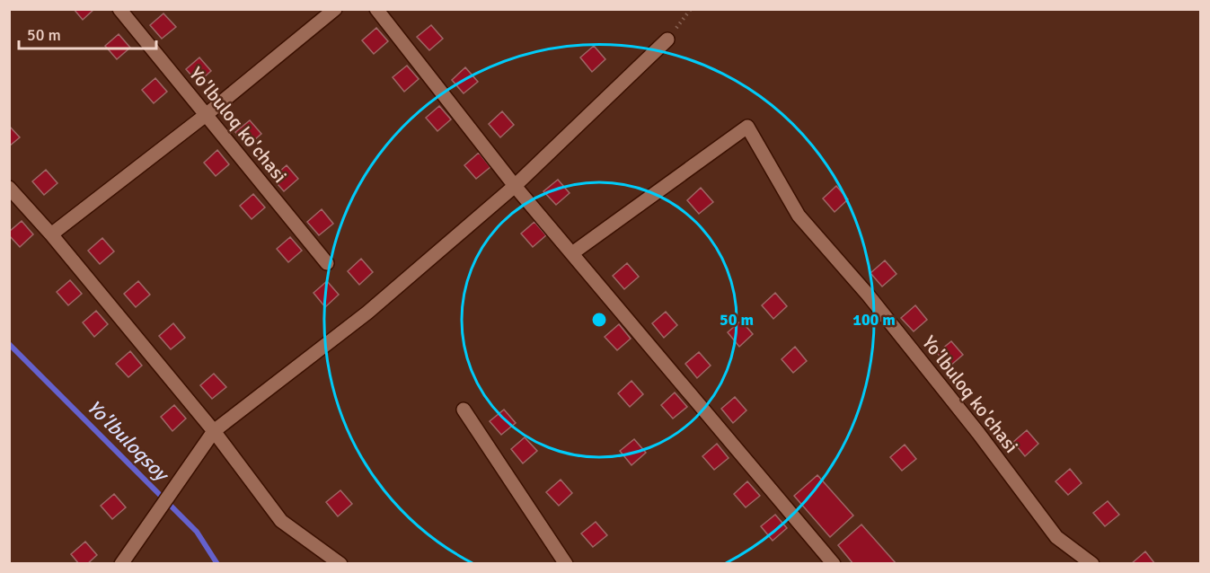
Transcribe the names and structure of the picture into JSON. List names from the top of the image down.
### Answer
{
  "streets": {
    "street": ["Yo'lbuloq ko'chasi"]
  },
  "water": ["Yo'lbuloqsoy"],
  "scale_bar": "50 m",
  "rings": ["50 m", "100 m"]
}
